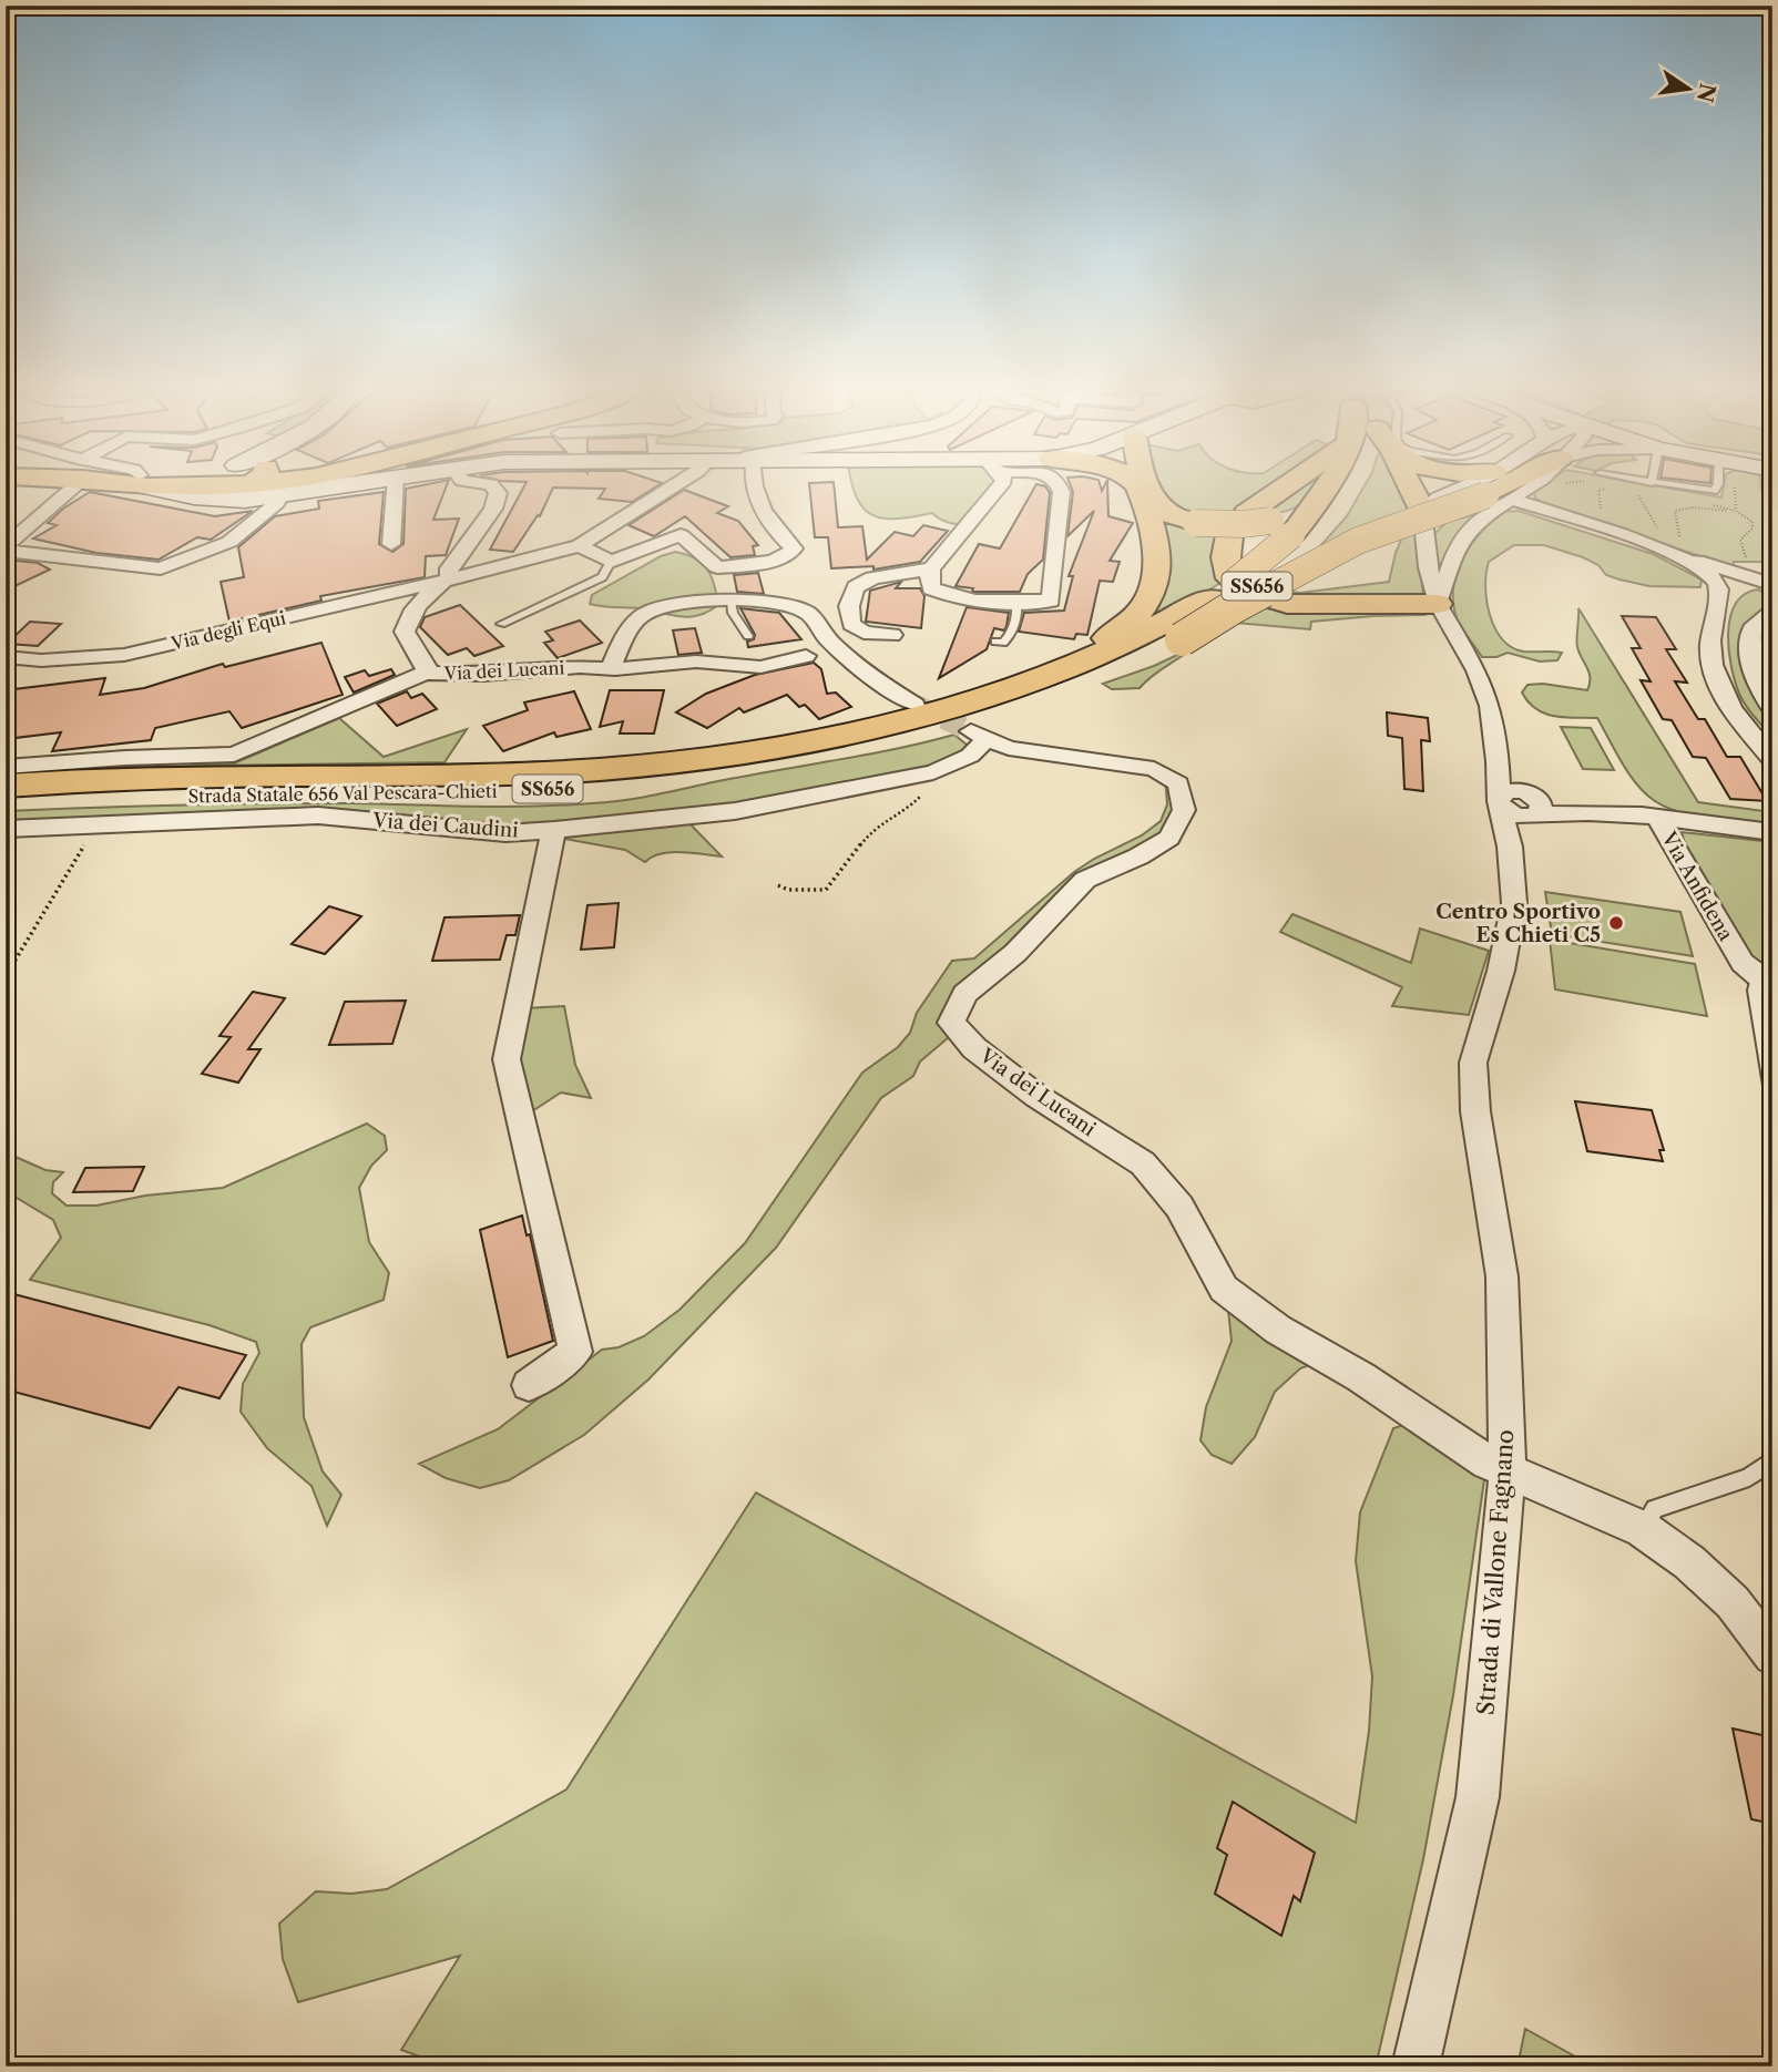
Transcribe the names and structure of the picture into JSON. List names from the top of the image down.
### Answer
{
  "streets": {
    "main road": ["SS656", "Strada Statale 656 Val Pescara-Chieti"],
    "street": [
      "Via degli Equi",
      "Via dei Lucani",
      "Via dei Caudini",
      "Via Anfidena",
      "Strada di Vallone Fagnano"
    ]
  },
  "crossings": [
    ["Via degli Equi", "Via dei Lucani"],
    ["Via dei Lucani", "Via dei Caudini"],
    ["Via dei Lucani", "Strada di Vallone Fagnano"]
  ],
  "places": ["Centro Sportivo Es Chieti C5"],
  "north": "right"
}
